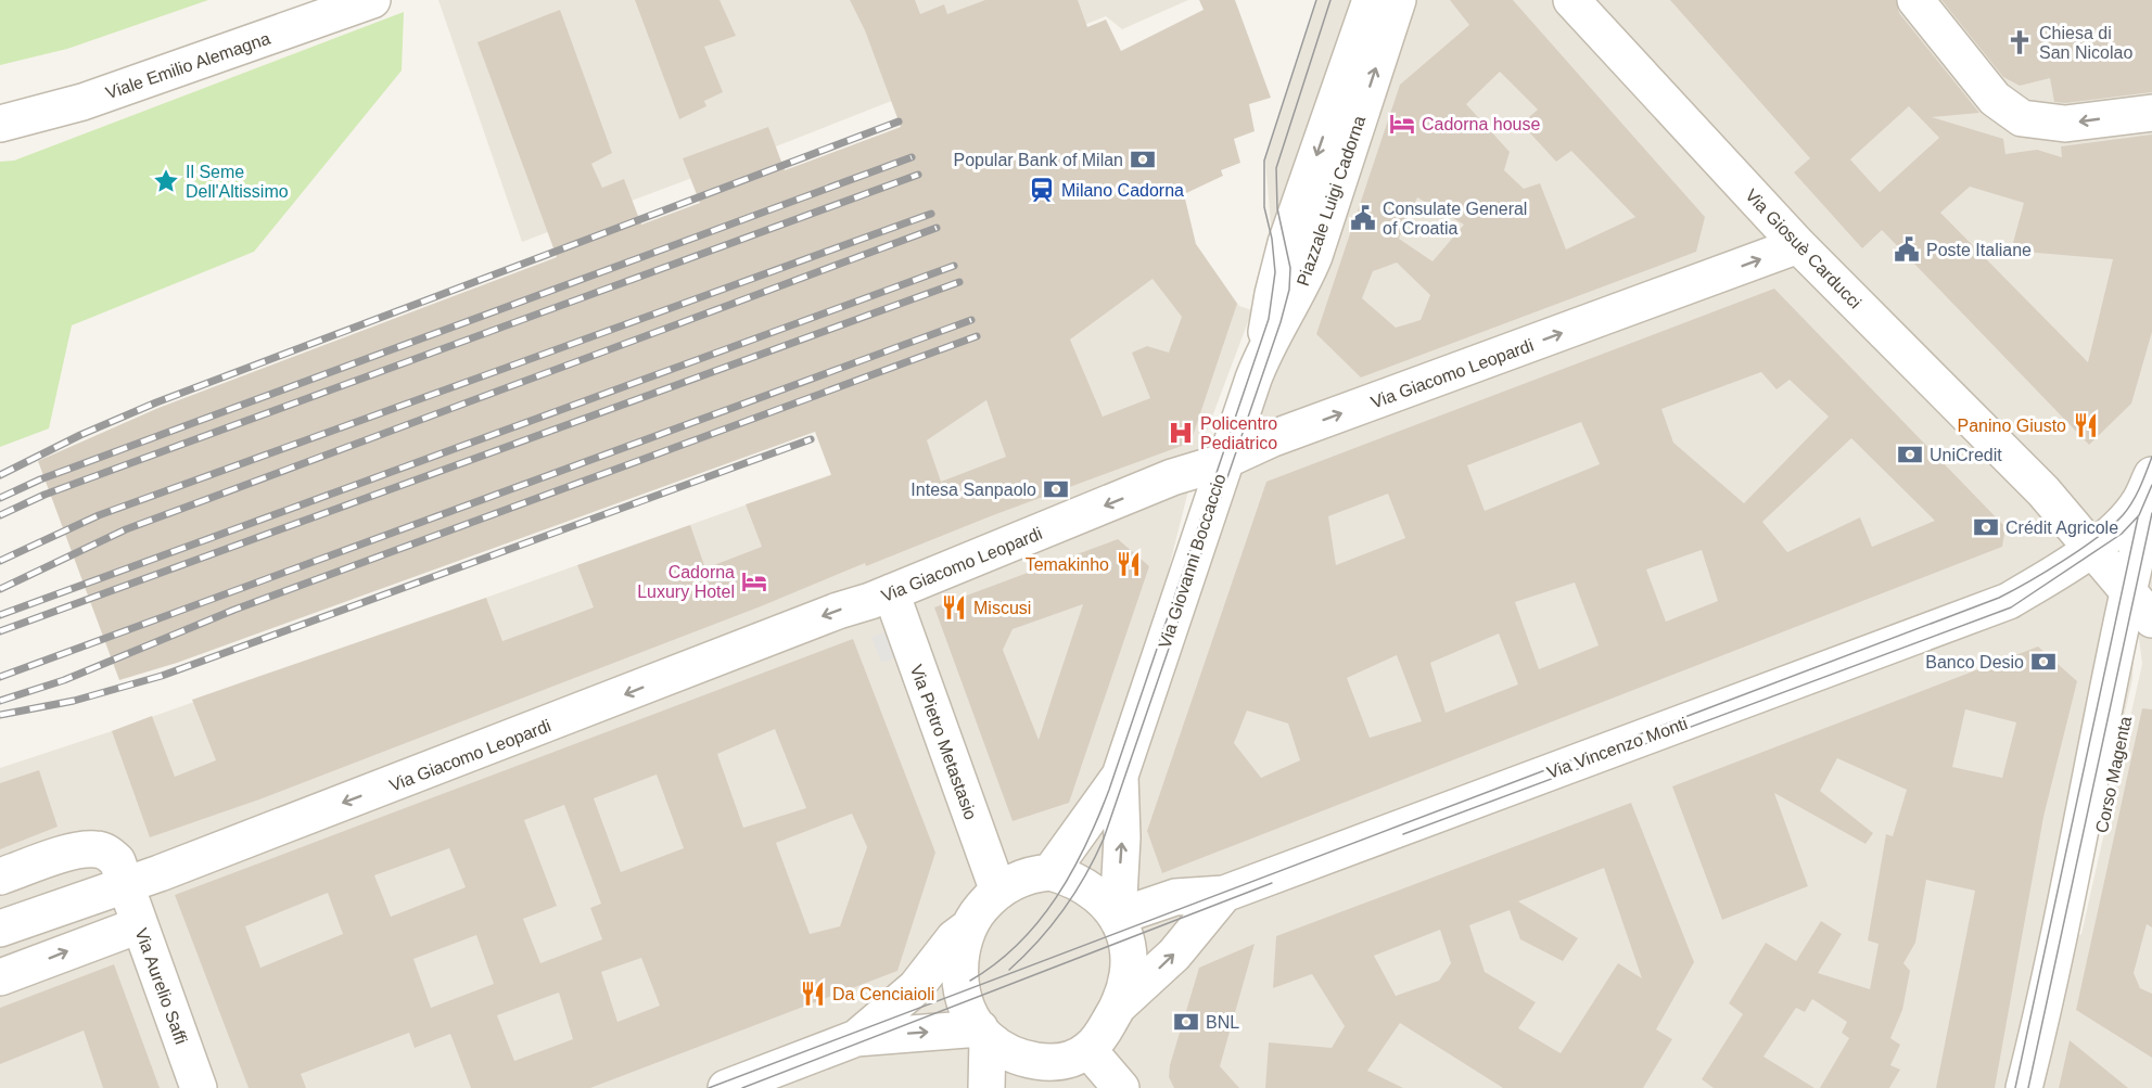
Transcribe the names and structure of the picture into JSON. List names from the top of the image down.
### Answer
{
  "streets": {
    "street": [
      "Viale Emilio Alemagna",
      "Piazzale Luigi Cadorna",
      "Via Giosuè Carducci",
      "Via Giacomo Leopardi",
      "Via Giovanni Boccaccio",
      "Via Pietro Metastasio",
      "Via Vincenzo Monti",
      "Corso Magenta",
      "Via Aurelio Saffi"
    ]
  },
  "crossings": [
    ["Piazzale Luigi Cadorna", "Via Giovanni Boccaccio"],
    ["Via Giosuè Carducci", "Via Giacomo Leopardi"],
    ["Via Giosuè Carducci", "Via Vincenzo Monti"],
    ["Via Giosuè Carducci", "Corso Magenta"],
    ["Via Giacomo Leopardi", "Via Giovanni Boccaccio"],
    ["Via Giacomo Leopardi", "Via Pietro Metastasio"],
    ["Via Giacomo Leopardi", "Via Aurelio Saffi"],
    ["Via Giovanni Boccaccio", "Via Pietro Metastasio"],
    ["Via Giovanni Boccaccio", "Via Vincenzo Monti"],
    ["Via Pietro Metastasio", "Via Vincenzo Monti"]
  ],
  "places": {
    "church": ["Chiesa di San Nicolao"],
    "hotel": ["Cadorna house", "Cadorna Luxury Hotel"],
    "bank": [
      "Popular Bank of Milan",
      "UniCredit",
      "Intesa Sanpaolo",
      "Crédit Agricole",
      "Banco Desio",
      "BNL"
    ],
    "place": ["Il Seme Dell'Altissimo"],
    "station": ["Milano Cadorna"],
    "public building": ["Consulate General of Croatia", "Poste Italiane"],
    "restaurant": [
      "Panino Giusto",
      "Temakinho",
      "Miscusi",
      "Da Cenciaioli"
    ],
    "hospital": ["Policentro Pediatrico"]
  }
}
